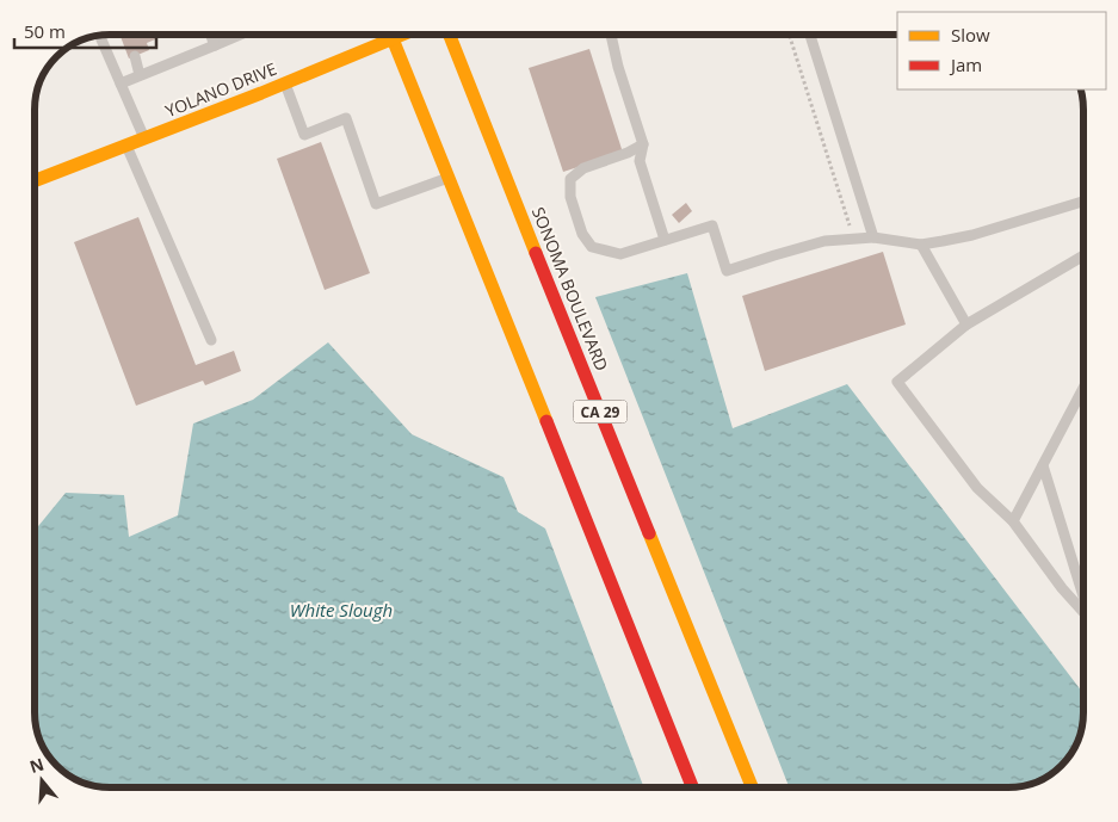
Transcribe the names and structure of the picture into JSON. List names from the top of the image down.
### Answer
{
  "streets": {
    "main road": ["YOLANO DRIVE", "SONOMA BOULEVARD", "CA 29"]
  },
  "water": ["White Slough"],
  "legend": ["Slow", "Jam"],
  "scale_bar": "50 m",
  "north": "top"
}
